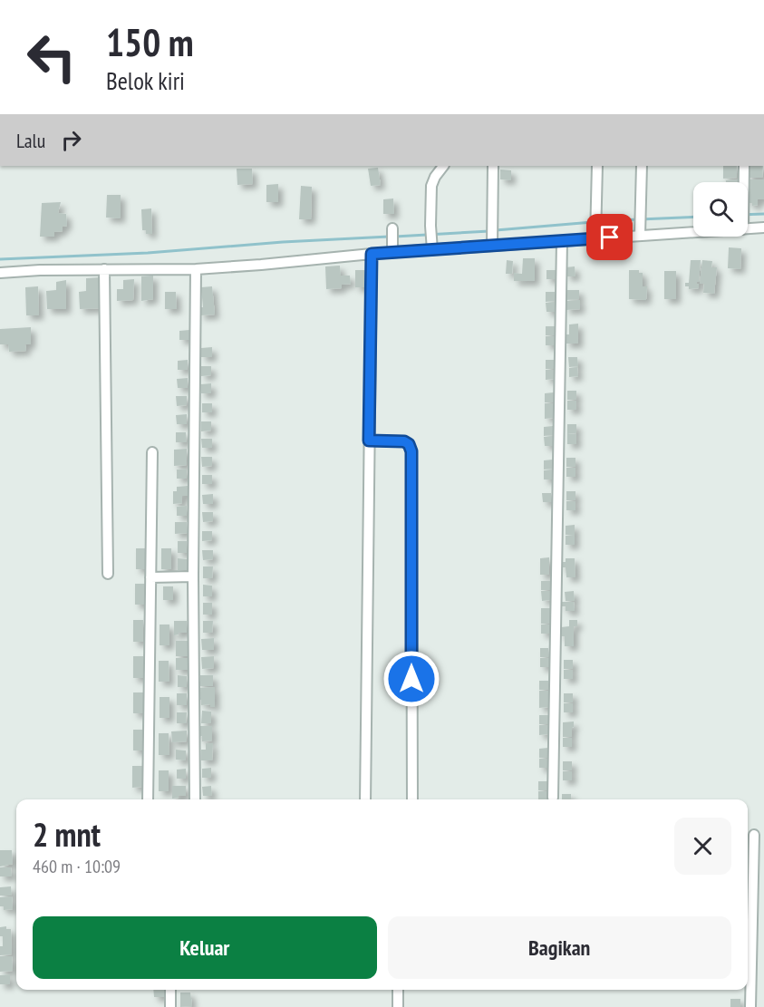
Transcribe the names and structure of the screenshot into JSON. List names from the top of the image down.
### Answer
{
  "page": {
    "turn": ["150 m", "Belok kiri"],
    "then": "Lalu",
    "heading": ["2 mnt", "460 m · 10:09"],
    "buttons": ["Keluar", "Bagikan"]
  }
}
